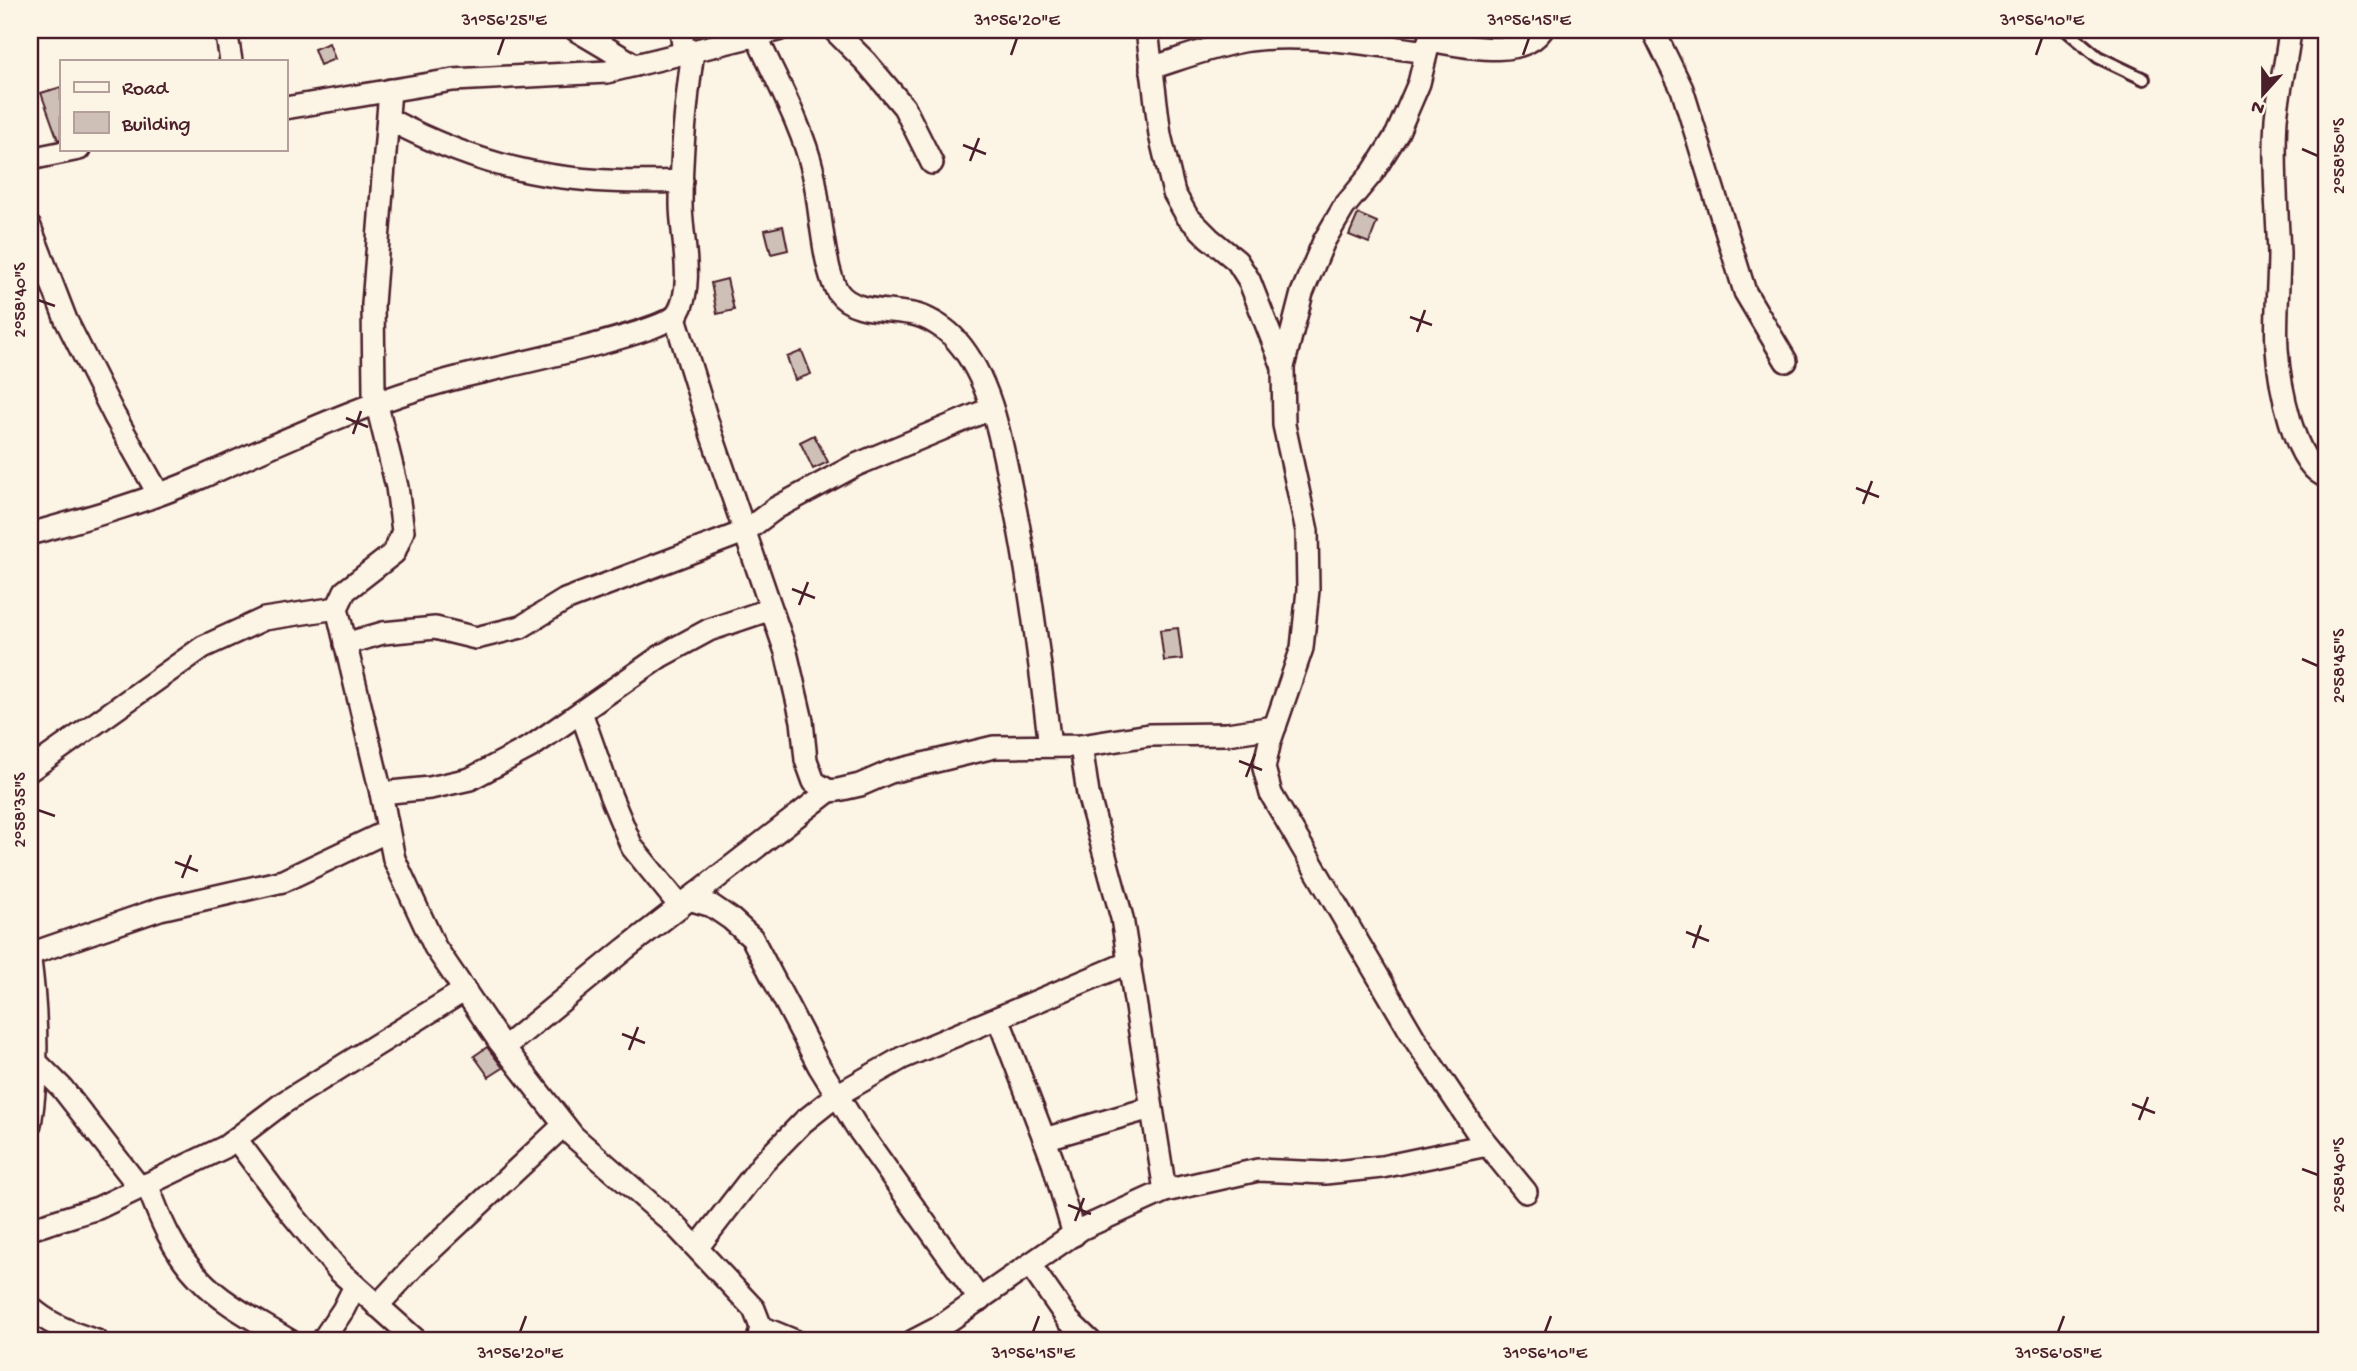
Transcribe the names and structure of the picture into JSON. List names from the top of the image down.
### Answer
{
  "legend": ["Road", "Building"],
  "north": "bottom",
  "coordinates": [
    "31°56'25\"E",
    "31°56'20\"E",
    "31°56'15\"E",
    "31°56'10\"E",
    "2°58'50\"S",
    "2°58'40\"S",
    "2°58'45\"S",
    "2°58'35\"S",
    "31°56'05\"E"
  ]
}
